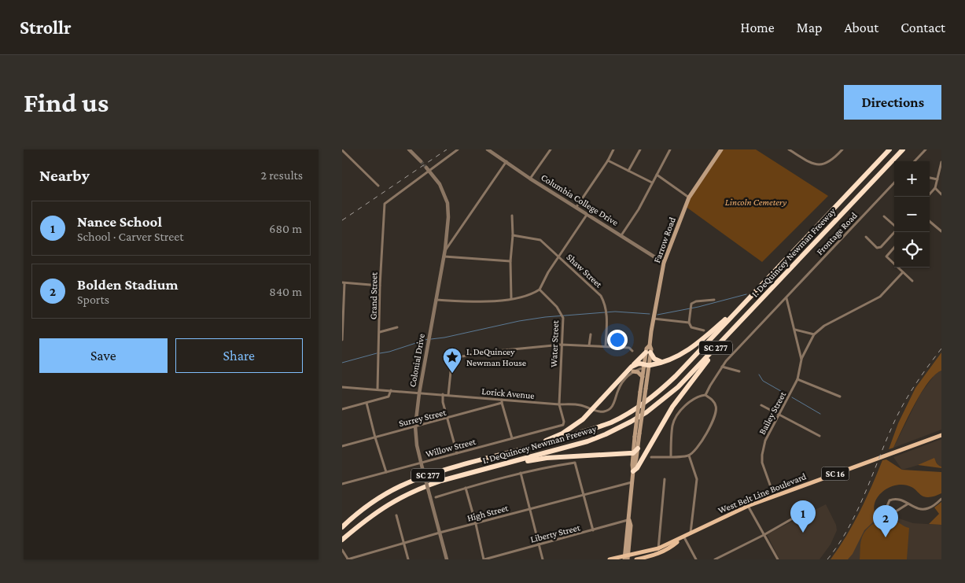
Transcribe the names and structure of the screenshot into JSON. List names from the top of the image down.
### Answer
{
  "streets": {
    "highway": ["I. DeQuincey Newman Freeway", "SC 277"],
    "main road": ["Farrow Road", "SC 16", "West Belt Line Boulevard"],
    "street": [
      "Columbia College Drive",
      "Frontage Road",
      "Shaw Street",
      "Grand Street",
      "Water Street",
      "Colonial Drive",
      "Lorick Avenue",
      "Bailey Street",
      "Surrey Street",
      "Willow Street",
      "High Street",
      "Liberty Street"
    ]
  },
  "crossings": [
    ["Columbia College Drive", "Farrow Road"],
    ["Frontage Road", "Bailey Street"],
    ["Farrow Road", "West Belt Line Boulevard"],
    ["Farrow Road", "High Street"],
    ["Farrow Road", "Liberty Street"],
    ["Grand Street", "Colonial Drive"],
    ["Grand Street", "Lorick Avenue"],
    ["Water Street", "Lorick Avenue"],
    ["Water Street", "Willow Street"],
    ["Colonial Drive", "Lorick Avenue"],
    ["Colonial Drive", "Surrey Street"],
    ["Colonial Drive", "Willow Street"],
    ["Colonial Drive", "High Street"],
    ["Lorick Avenue", "Surrey Street"],
    ["Bailey Street", "West Belt Line Boulevard"],
    ["SC 16", "West Belt Line Boulevard"]
  ],
  "parks": ["Lincoln Cemetery"],
  "places": {
    "place": ["I. DeQuincey Newman House"]
  },
  "page": {
    "header": "Strollr",
    "nav": [
      "Home",
      "Map",
      "About",
      "Contact"
    ],
    "buttons": [
      "Directions",
      ["Save", "Share"]
    ],
    "title": "Find us",
    "heading": ["Nearby", "2 results"],
    "map_buttons": ["+", "−"],
    "list": [
      {
        "mark": "1",
        "name": "Nance School",
        "note": "School · Carver Street",
        "value": "680 m"
      },
      {
        "mark": "2",
        "name": "Bolden Stadium",
        "note": "Sports",
        "value": "840 m"
      }
    ],
    "pins": ["1", "2"]
  }
}
